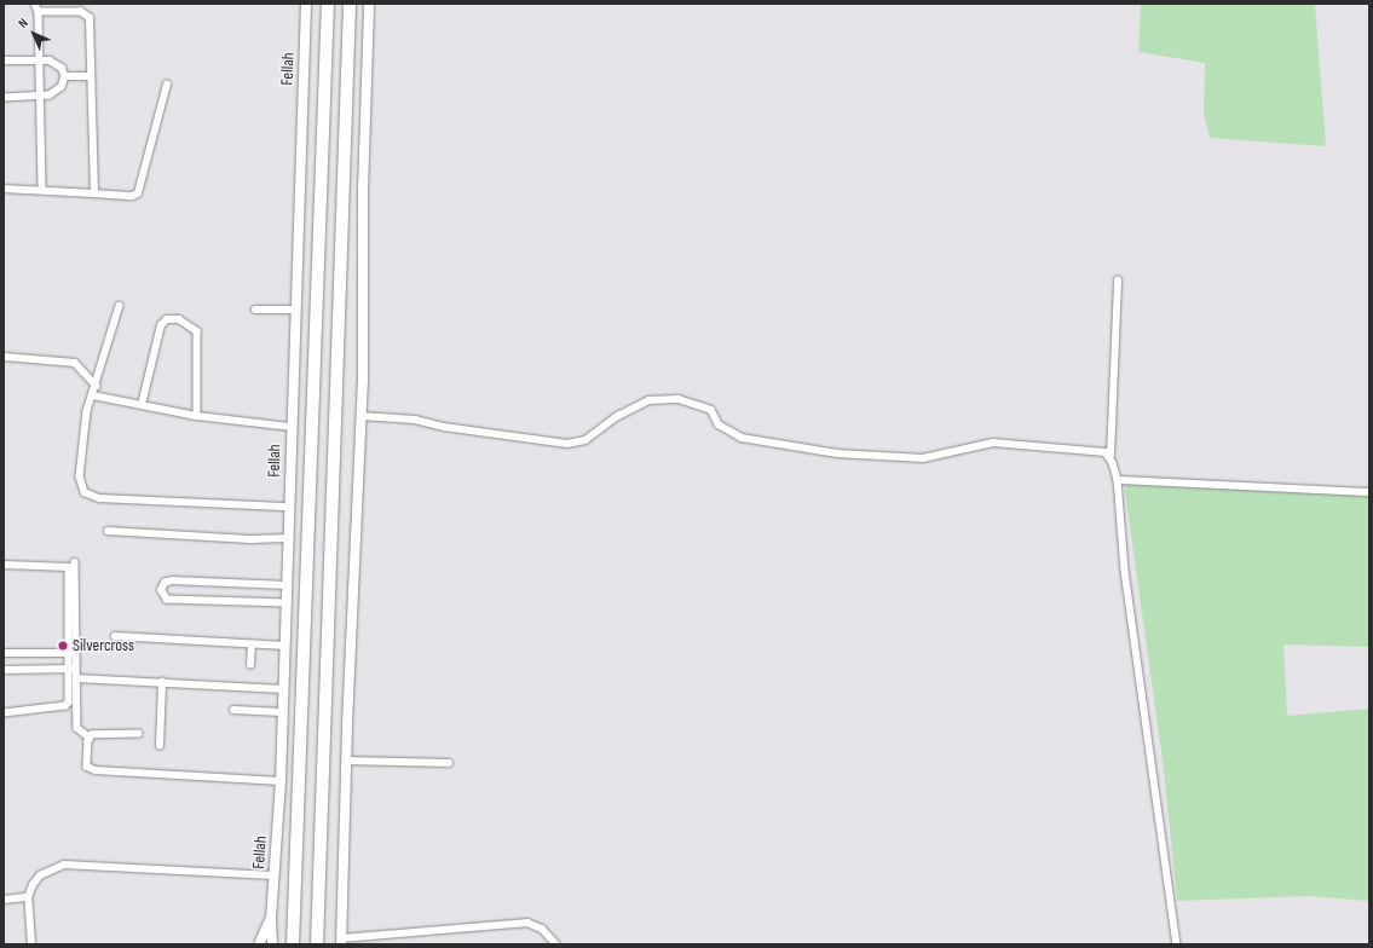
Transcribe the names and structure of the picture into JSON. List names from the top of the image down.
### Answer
{
  "streets": {
    "street": ["Fellah"]
  },
  "places": ["Silvercross"],
  "north": "top left"
}
